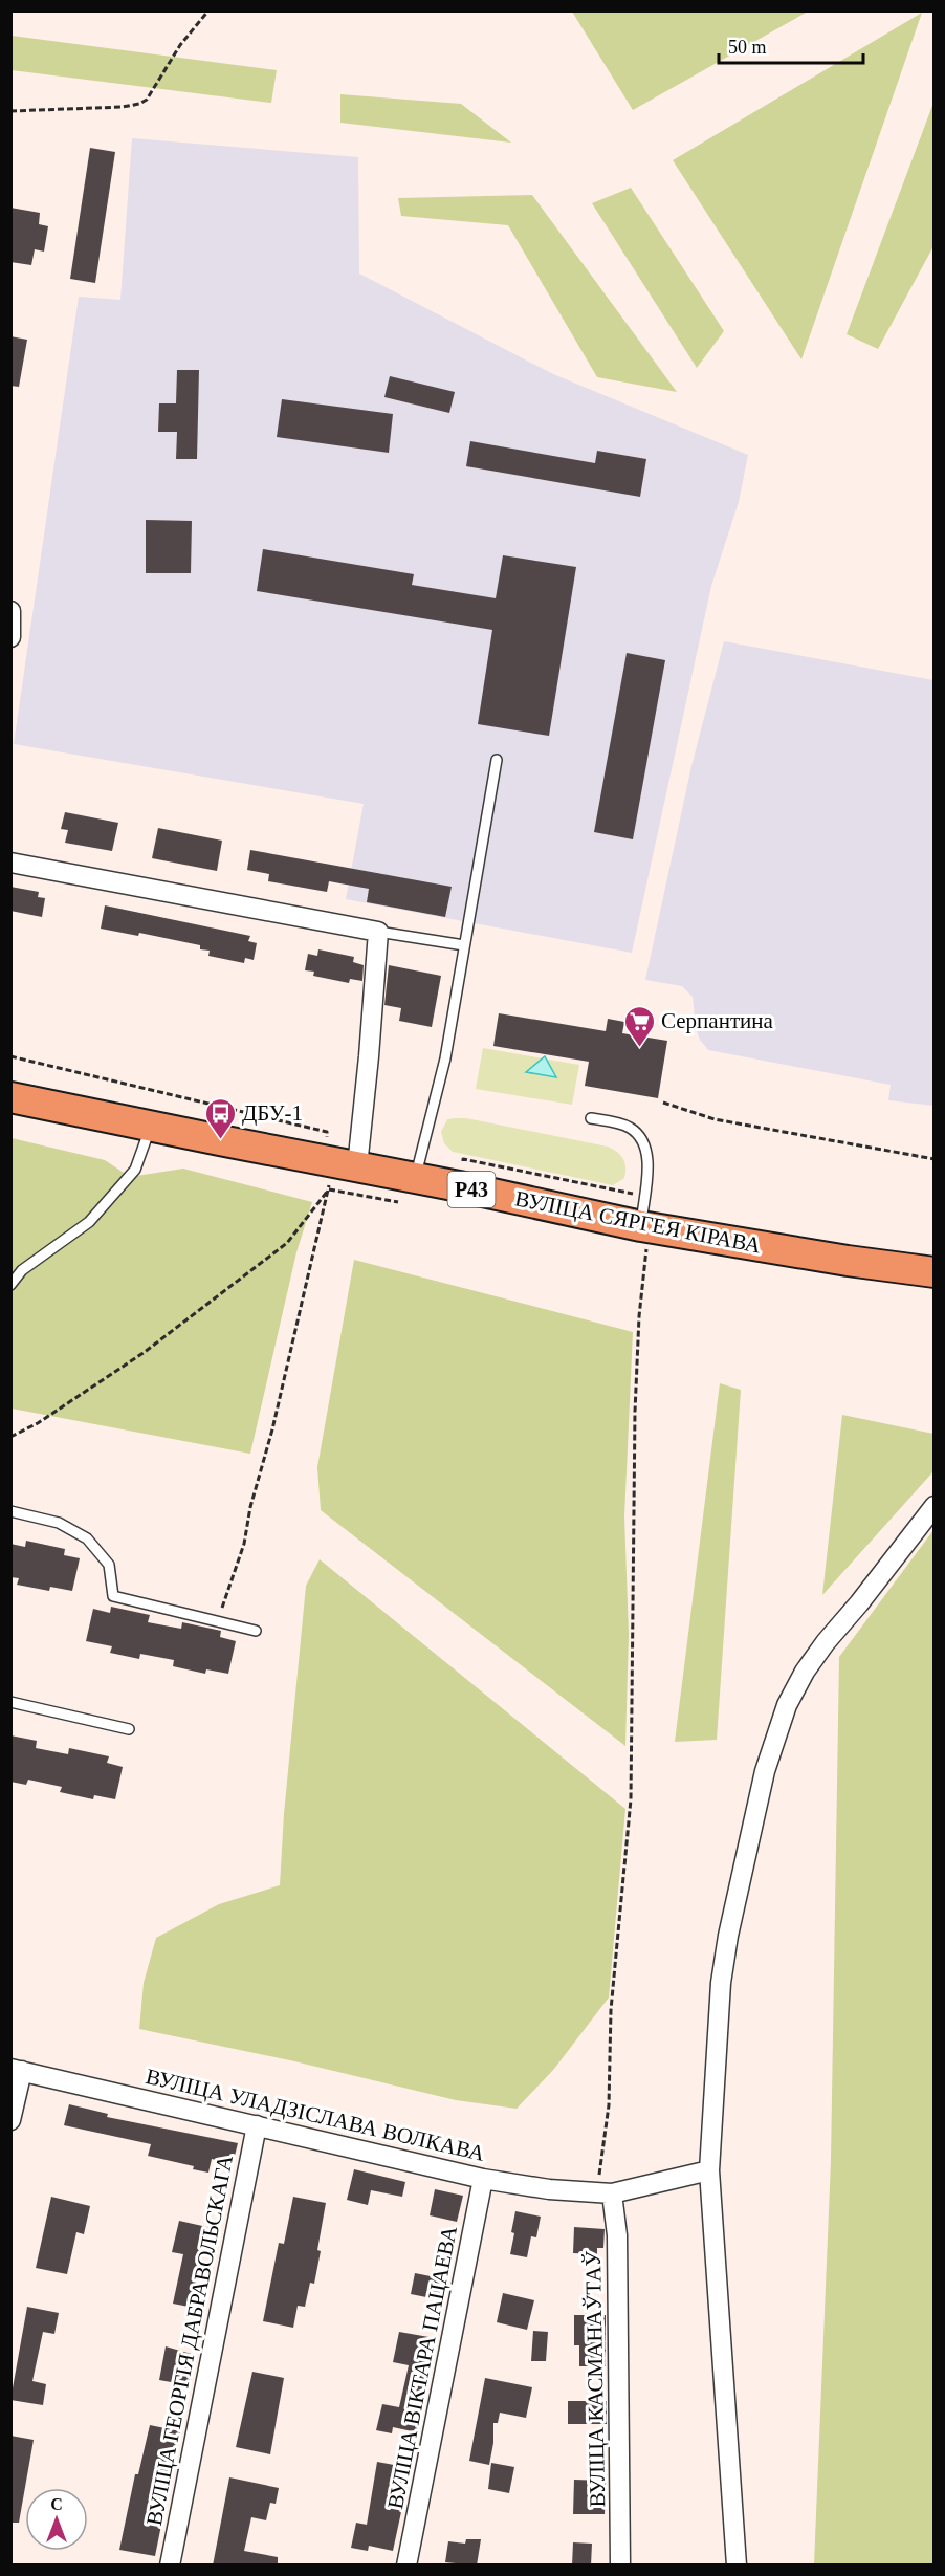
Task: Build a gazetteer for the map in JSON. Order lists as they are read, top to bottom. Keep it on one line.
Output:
{"streets":{"main road":["Р43","ВУЛІЦА СЯРГЕЯ КІРАВА"],"street":["ВУЛІЦА УЛАДЗІСЛАВА ВОЛКАВА","ВУЛІЦА ГЕОРГІЯ ДАБРАВОЛЬСКАГА","ВУЛІЦА ВІКТАРА ПАЦАЕВА","ВУЛІЦА КАСМАНАЎТАЎ"]},"crossings":[["ВУЛІЦА УЛАДЗІСЛАВА ВОЛКАВА","ВУЛІЦА ГЕОРГІЯ ДАБРАВОЛЬСКАГА"],["ВУЛІЦА УЛАДЗІСЛАВА ВОЛКАВА","ВУЛІЦА ВІКТАРА ПАЦАЕВА"],["ВУЛІЦА УЛАДЗІСЛАВА ВОЛКАВА","ВУЛІЦА КАСМАНАЎТАЎ"]],"places":{"supermarket":["Серпантина"],"bus stop":["ДБУ-1"]},"scale_bar":"50 m","north":"top"}
